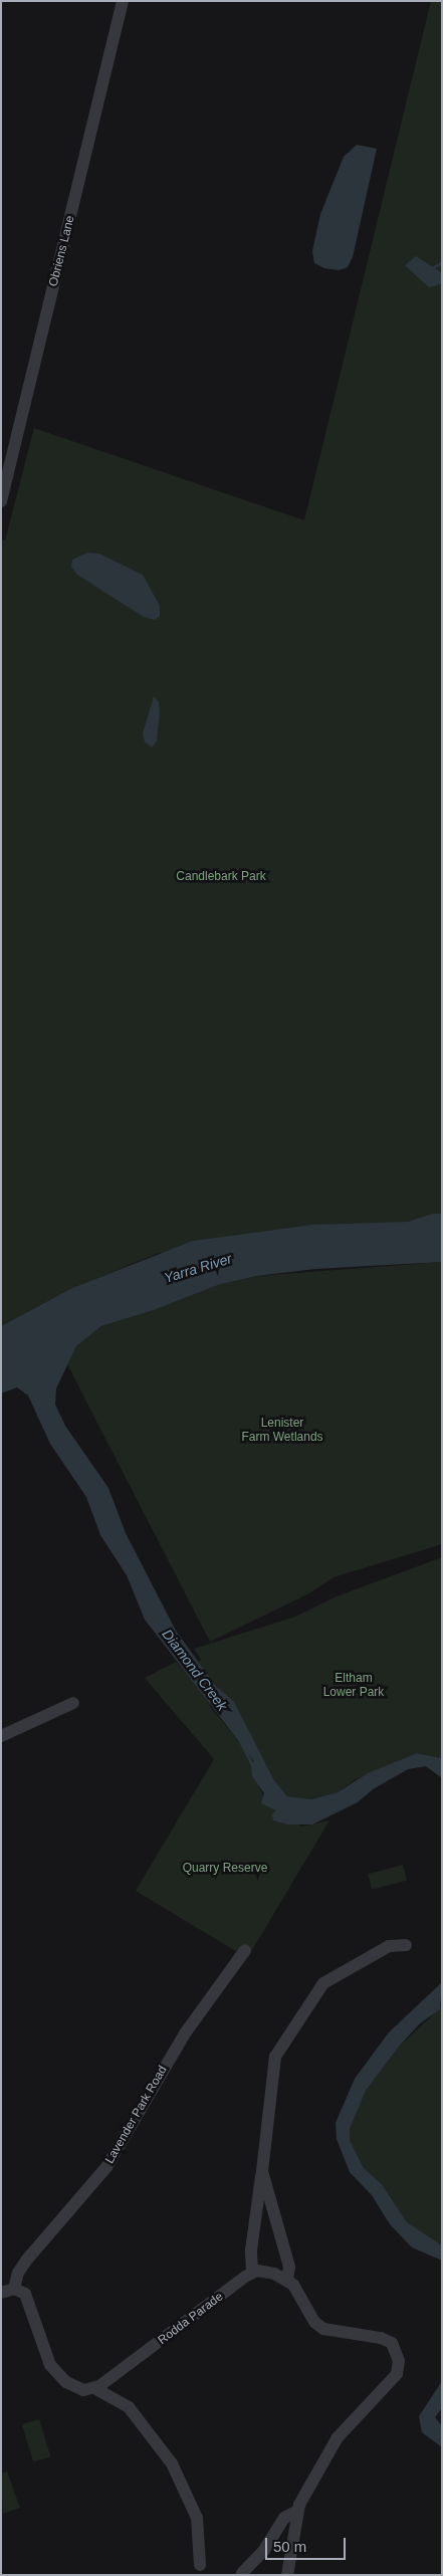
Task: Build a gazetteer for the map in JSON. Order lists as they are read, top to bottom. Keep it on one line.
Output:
{"streets":{"street":["Obriens Lane","Lavender Park Road","Rodda Parade"]},"water":["Yarra River","Diamond Creek"],"parks":["Candlebark Park","Lenister Farm Wetlands","Eltham Lower Park","Quarry Reserve"],"scale_bar":"50 m"}
